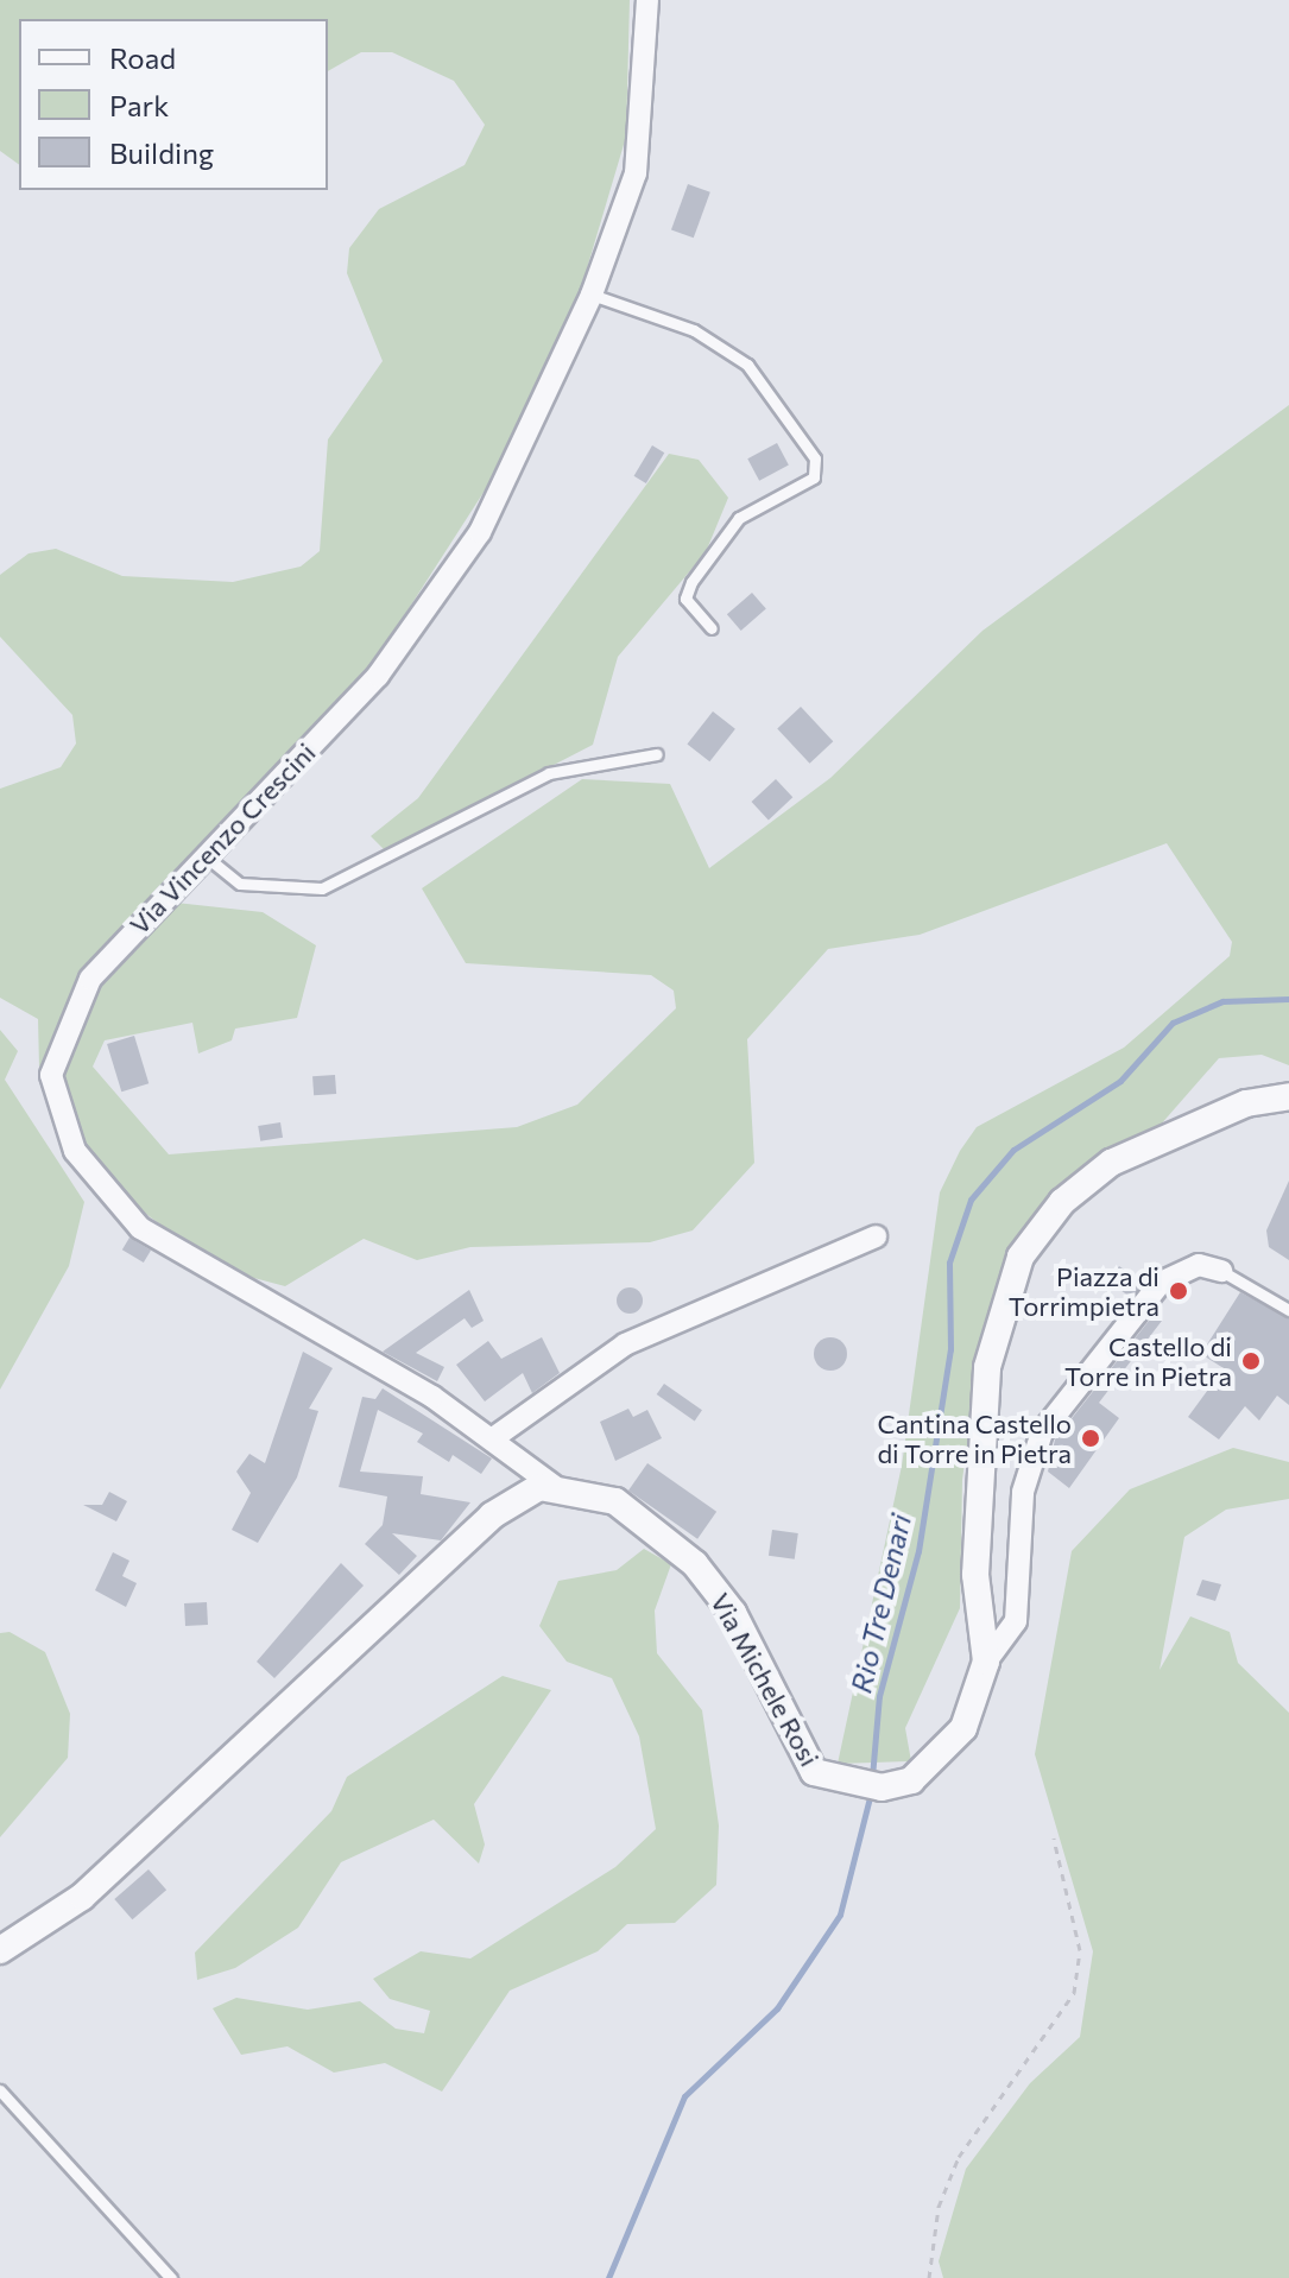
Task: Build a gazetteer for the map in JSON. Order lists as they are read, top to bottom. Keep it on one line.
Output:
{"streets":{"street":["Via Vincenzo Crescini","Via Michele Rosi"]},"crossings":[["Via Vincenzo Crescini","Via Michele Rosi"]],"water":["Rio Tre Denari"],"places":["Piazza di Torrimpietra","Castello di Torre in Pietra","Cantina Castello di Torre in Pietra"],"legend":["Road","Park","Building"]}
